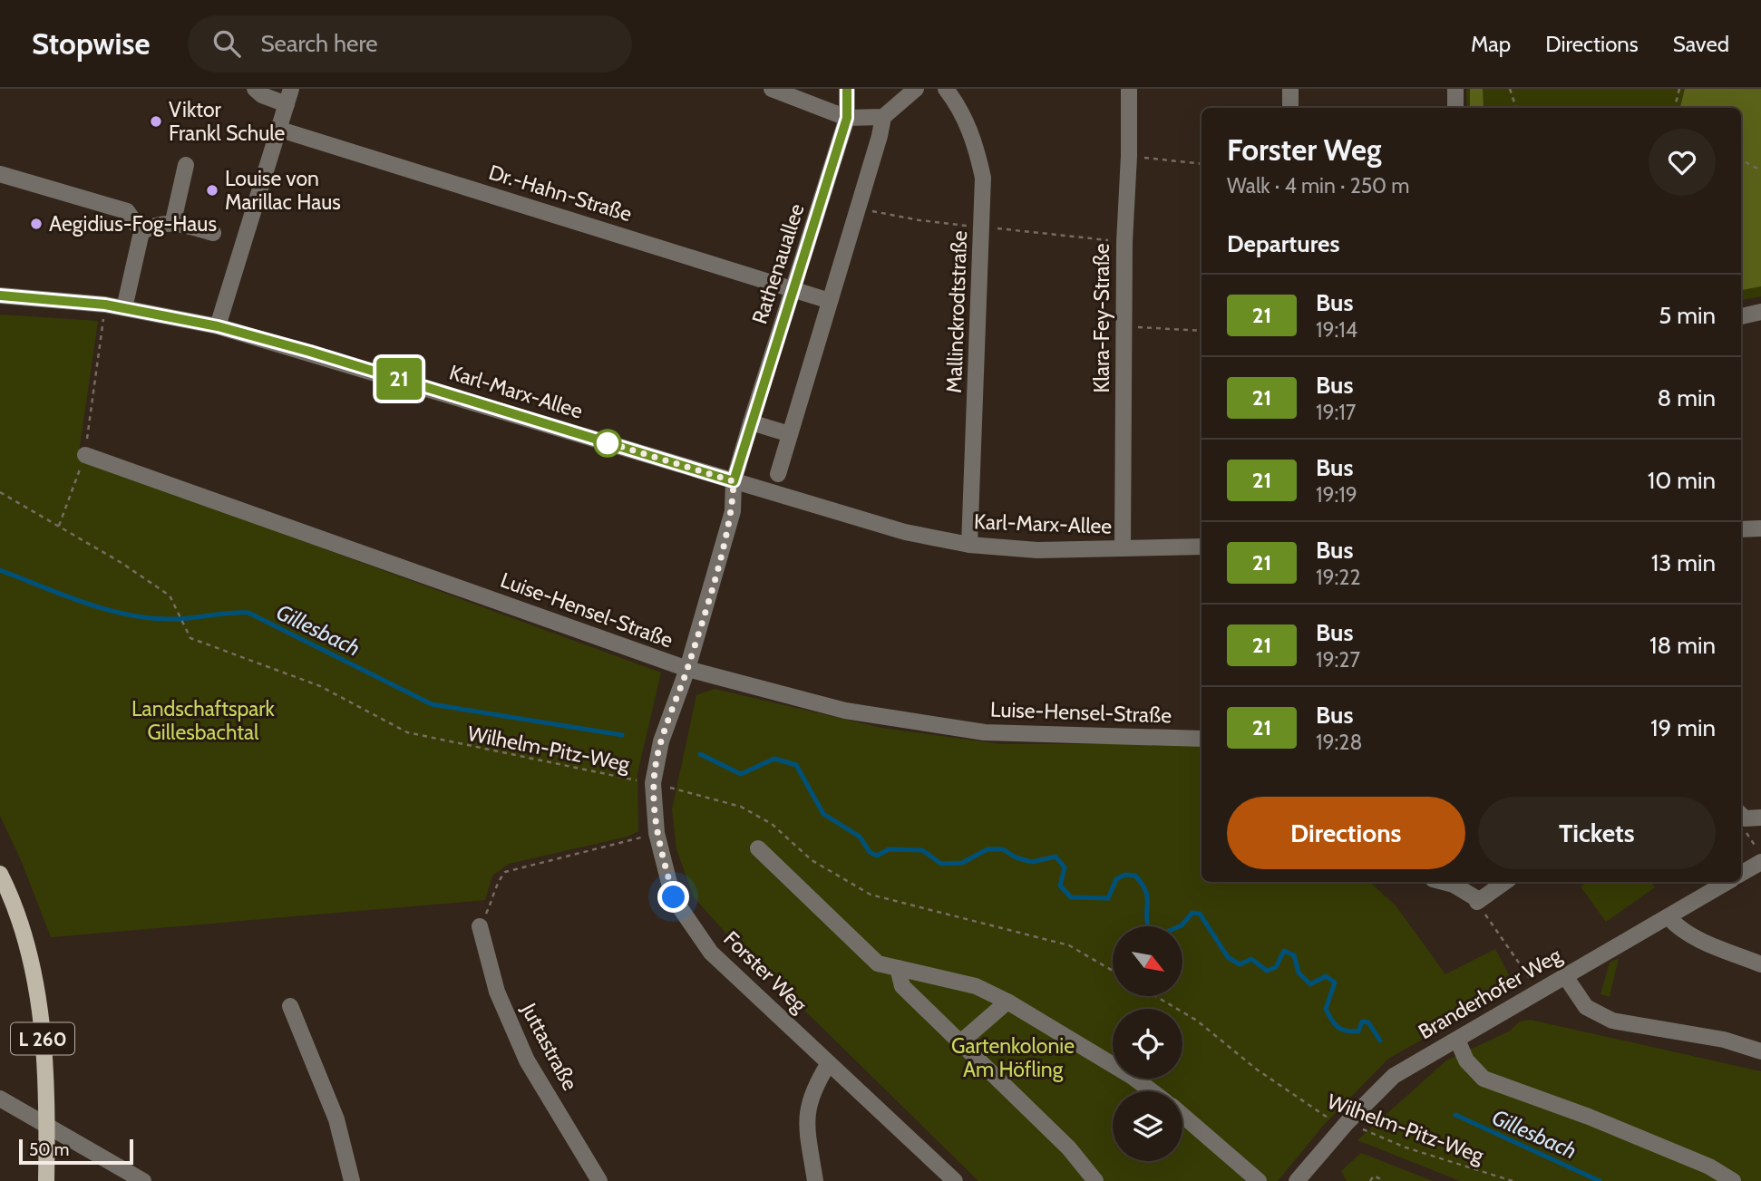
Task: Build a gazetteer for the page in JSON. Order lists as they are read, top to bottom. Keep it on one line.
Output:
{"streets":{"main road":["L 260"],"street":["Dr.-Hahn-Straße","Rathenauallee","Mallinckrodtstraße","Klara-Fey-Straße","Karl-Marx-Allee","Luise-Hensel-Straße","Forster Weg","Branderhofer Weg","Juttastraße"],"path":["Wilhelm-Pitz-Weg"]},"crossings":[["Dr.-Hahn-Straße","Rathenauallee"],["Rathenauallee","Karl-Marx-Allee"],["Rathenauallee","Forster Weg"],["Mallinckrodtstraße","Karl-Marx-Allee"],["Klara-Fey-Straße","Karl-Marx-Allee"],["Karl-Marx-Allee","Forster Weg"],["Luise-Hensel-Straße","Forster Weg"],["Wilhelm-Pitz-Weg","Forster Weg"],["Wilhelm-Pitz-Weg","Branderhofer Weg"]],"water":["Gillesbach"],"parks":["Landschaftspark Gillesbachtal","Gartenkolonie Am Höfling"],"places":["Viktor Frankl Schule","Louise von Marillac Haus","Aegidius-Fog-Haus"],"lines":["bus line 21"],"scale_bar":"50 m","north":"bottom right","page":{"header":"Stopwise","search":"Search here","nav":["Map","Directions","Saved"],"on_map":"21","heading":[["Forster Weg","Walk · 4 min · 250 m"],"Departures"],"list":[{"mark":"21","name":"Bus","note":"19:14","value":"5 min"},{"mark":"21","name":"Bus","note":"19:17","value":"8 min"},{"mark":"21","name":"Bus","note":"19:19","value":"10 min"},{"mark":"21","name":"Bus","note":"19:22","value":"13 min"},{"mark":"21","name":"Bus","note":"19:27","value":"18 min"},{"mark":"21","name":"Bus","note":"19:28","value":"19 min"}],"buttons":["Directions","Tickets"],"scale":"50 m"}}
